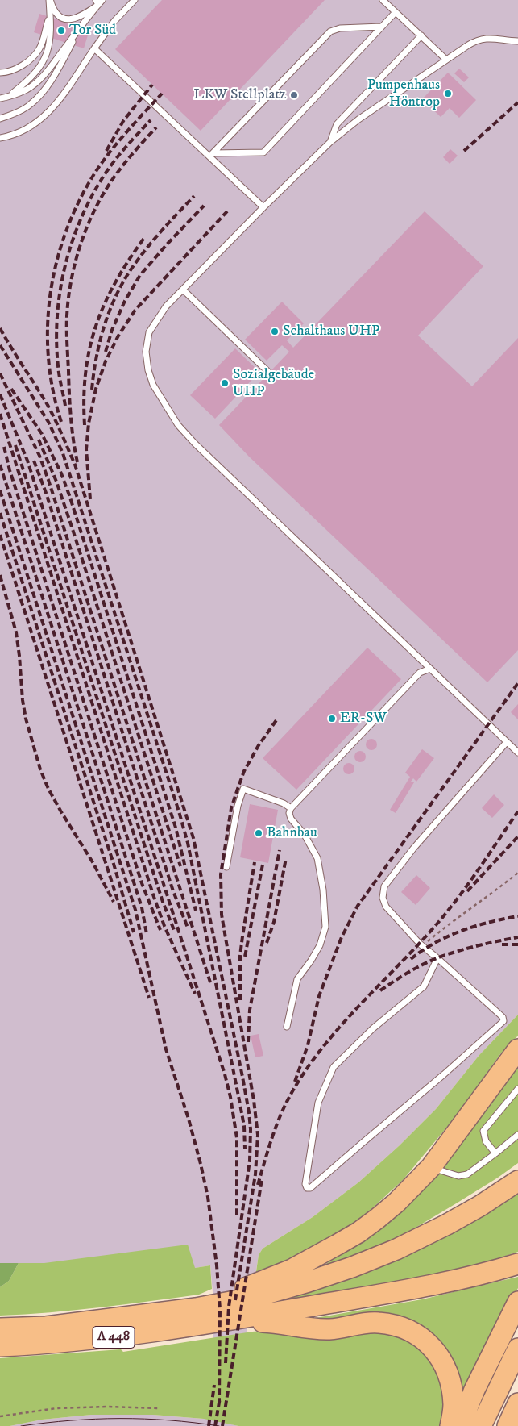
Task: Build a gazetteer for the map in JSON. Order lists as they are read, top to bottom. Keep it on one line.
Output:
{"streets":{"highway":["A 448"]},"places":["Tor Süd","Pumpenhaus Höntrop","LKW Stellplatz","Schalthaus UHP","Sozialgebäude UHP","ER-SW","Bahnbau"]}
